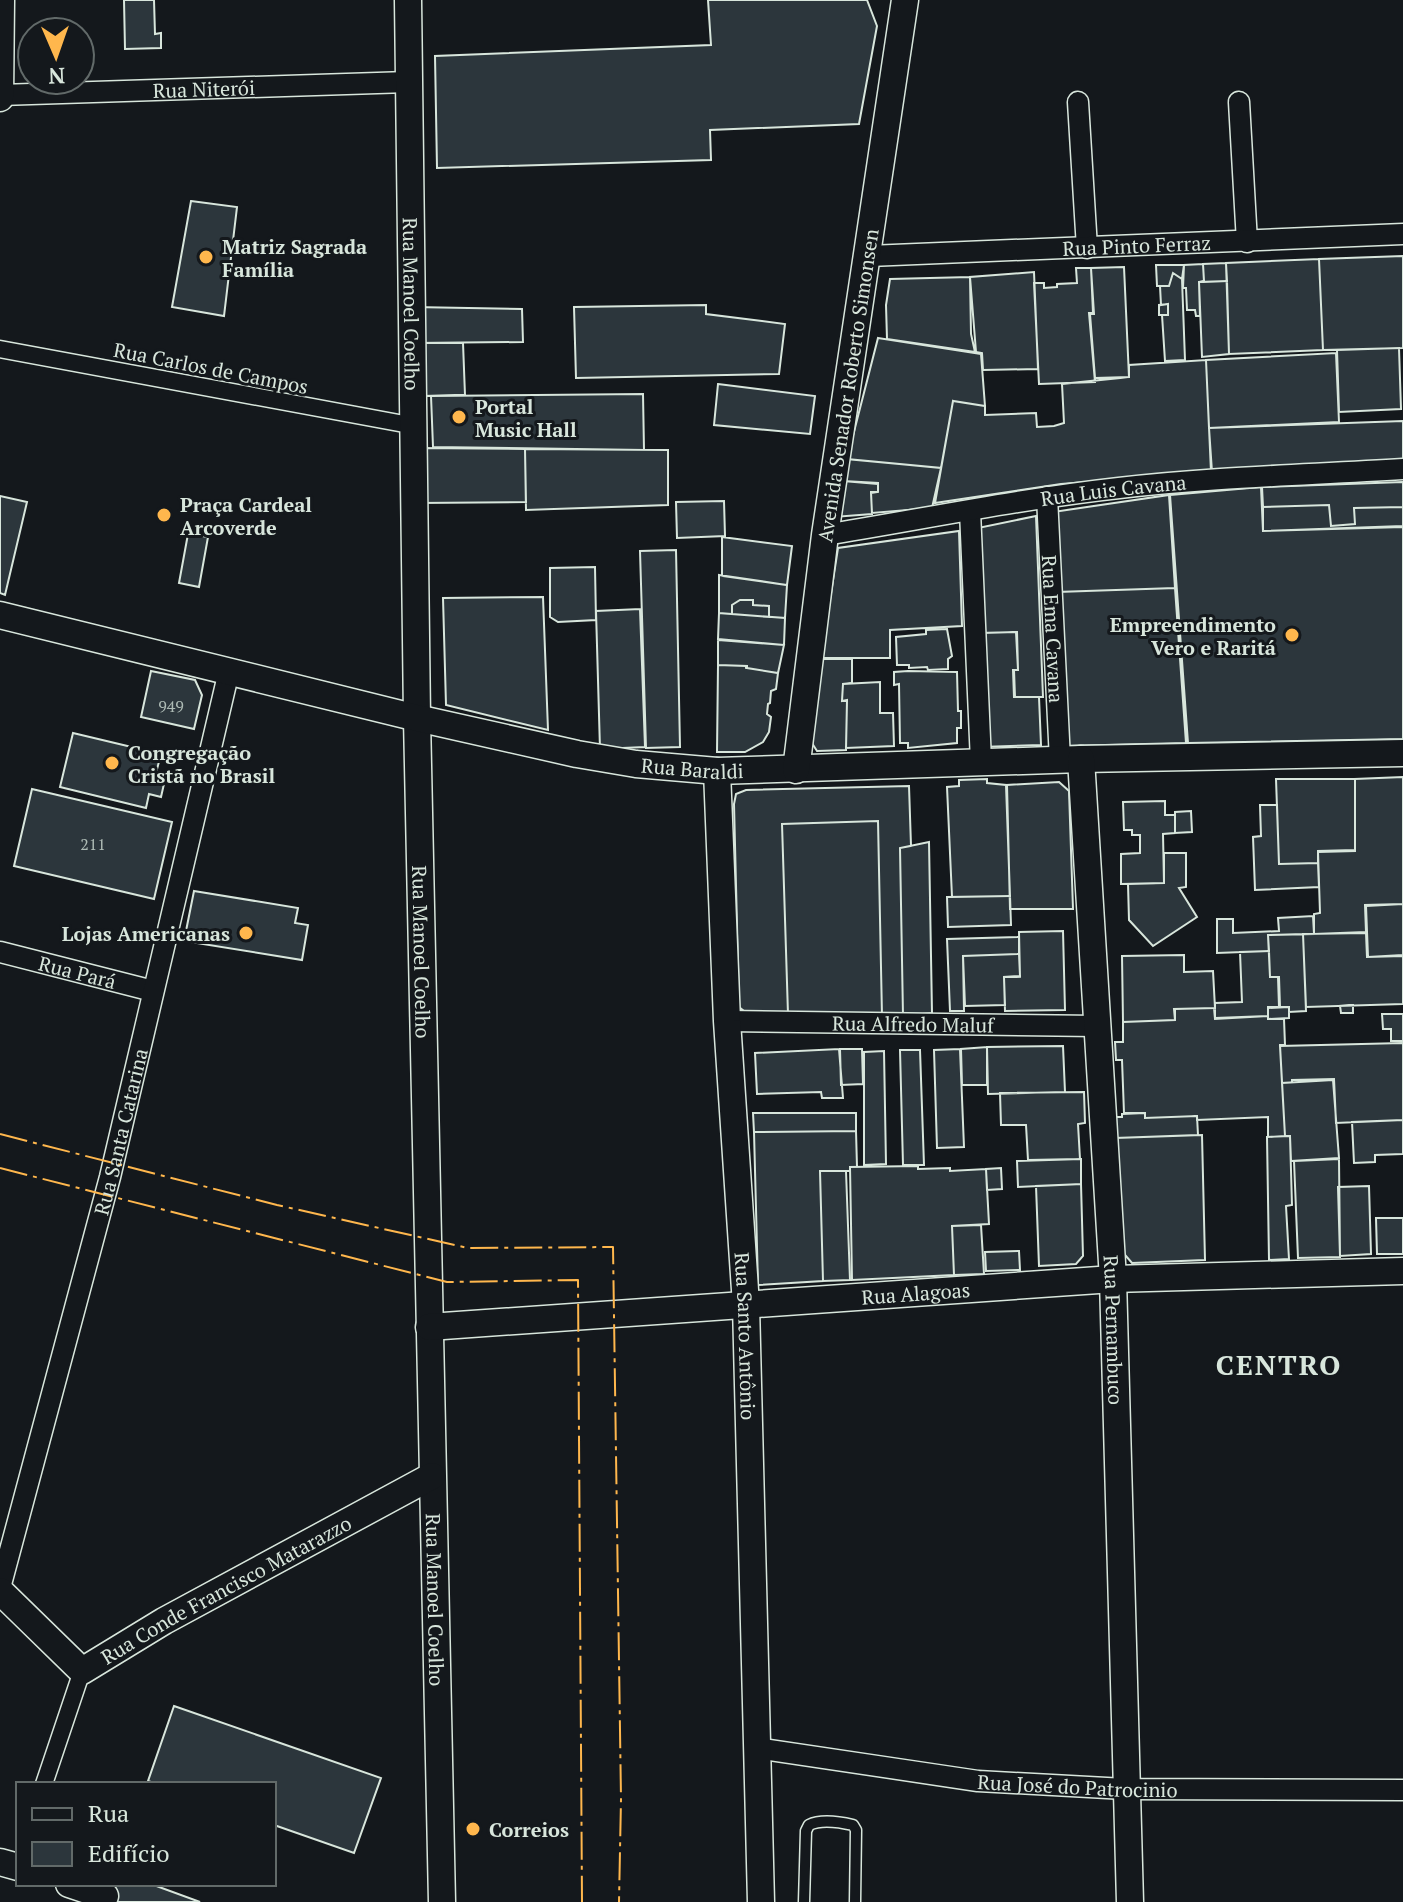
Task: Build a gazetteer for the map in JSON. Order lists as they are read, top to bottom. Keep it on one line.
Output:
{"streets":{"street":["Rua Niterói","Rua Pinto Ferraz","Rua Manoel Coelho","Rua Carlos de Campos","Avenida Senador Roberto Simonsen","Rua Luis Cavana","Rua Ema Cavana","Rua Baraldi","Rua Pará","Rua Alfredo Maluf","Rua Santa Catarina","Rua Alagoas","Rua Pernambuco","Rua Santo Antônio","Rua Conde Francisco Matarazzo","Rua José do Patrocinio"]},"crossings":[["Rua Niterói","Rua Manoel Coelho"],["Rua Pinto Ferraz","Avenida Senador Roberto Simonsen"],["Rua Manoel Coelho","Rua Carlos de Campos"],["Rua Manoel Coelho","Rua Baraldi"],["Rua Manoel Coelho","Rua Alagoas"],["Rua Manoel Coelho","Rua Conde Francisco Matarazzo"],["Avenida Senador Roberto Simonsen","Rua Luis Cavana"],["Avenida Senador Roberto Simonsen","Rua Baraldi"],["Rua Luis Cavana","Rua Ema Cavana"],["Rua Ema Cavana","Rua Baraldi"],["Rua Ema Cavana","Rua Pernambuco"],["Rua Baraldi","Rua Santa Catarina"],["Rua Baraldi","Rua Pernambuco"],["Rua Baraldi","Rua Santo Antônio"],["Rua Pará","Rua Santa Catarina"],["Rua Alfredo Maluf","Rua Pernambuco"],["Rua Alfredo Maluf","Rua Santo Antônio"],["Rua Alagoas","Rua Pernambuco"],["Rua Alagoas","Rua Santo Antônio"],["Rua Pernambuco","Rua José do Patrocinio"],["Rua Santo Antônio","Rua José do Patrocinio"]],"districts":["CENTRO"],"places":["Matriz Sagrada Família","Portal Music Hall","Praça Cardeal Arcoverde","Empreendimento Vero e Raritá","Congregação Cristã no Brasil","Lojas Americanas","Correios"],"house_numbers":["949","211"],"legend":["Rua","Edifício"],"north":"bottom"}
